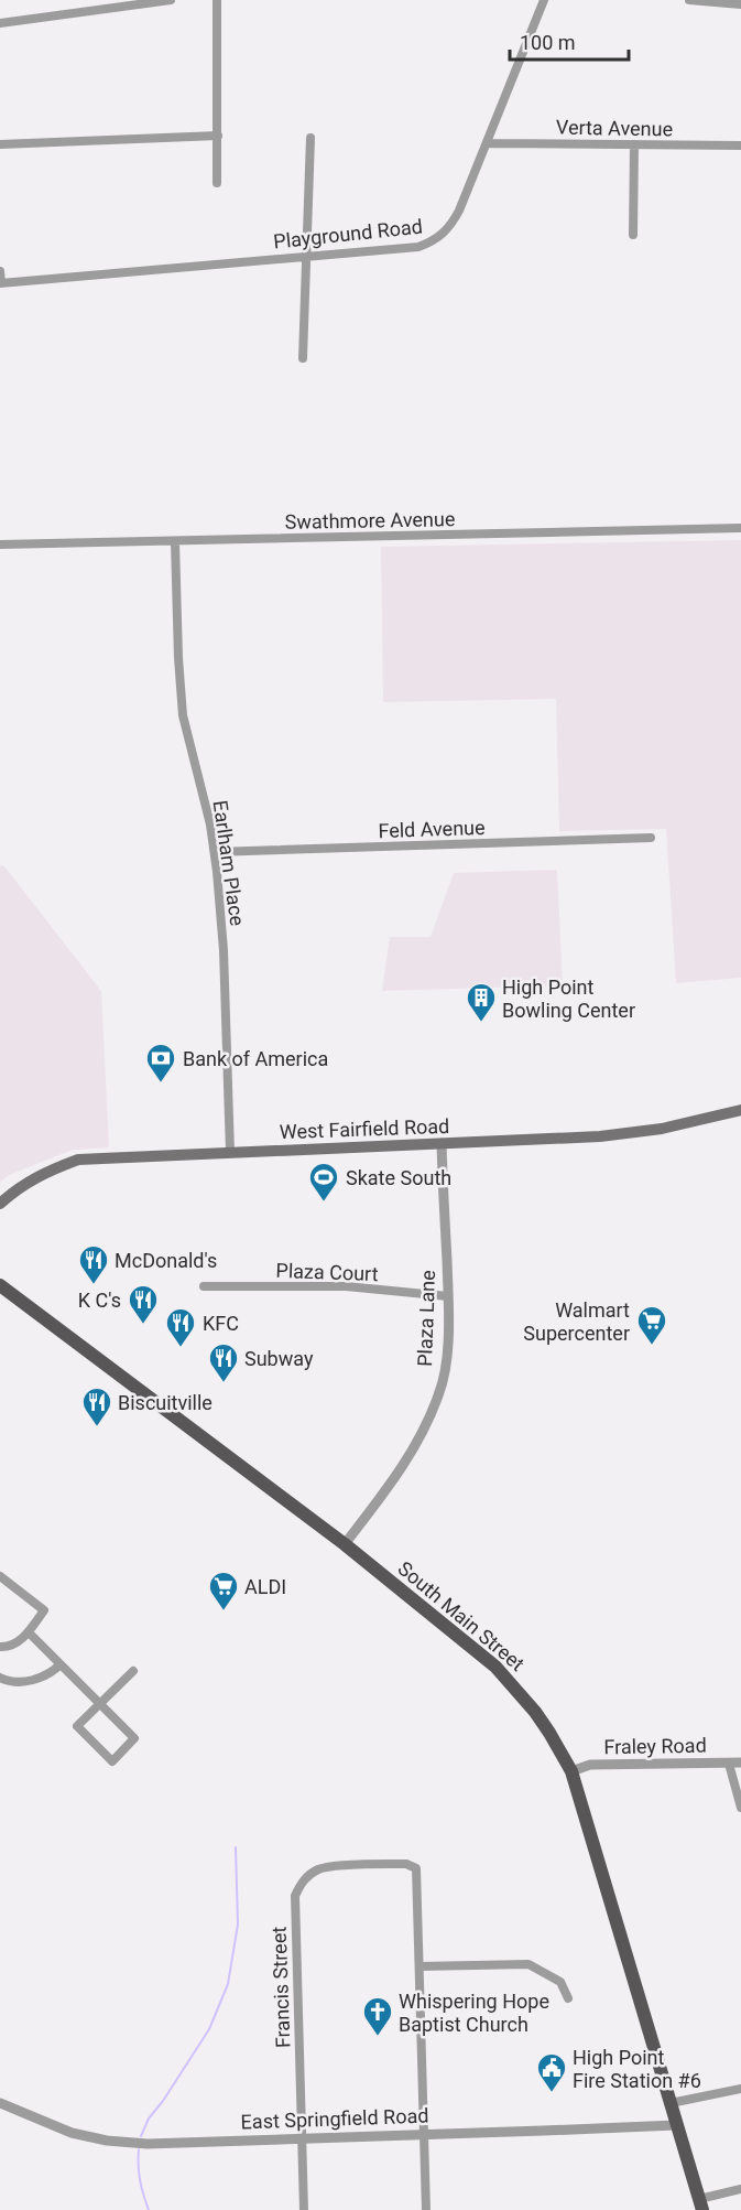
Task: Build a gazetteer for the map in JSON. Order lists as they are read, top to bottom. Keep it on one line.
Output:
{"streets":{"main road":["West Fairfield Road","South Main Street"],"street":["Verta Avenue","Playground Road","Swathmore Avenue","Feld Avenue","Earlham Place","Plaza Court","Plaza Lane","Fraley Road","Francis Street","East Springfield Road"]},"crossings":[["Verta Avenue","Playground Road"],["Swathmore Avenue","Earlham Place"],["Feld Avenue","Earlham Place"],["Earlham Place","West Fairfield Road"],["West Fairfield Road","Plaza Lane"],["Plaza Court","Plaza Lane"],["Plaza Lane","South Main Street"],["South Main Street","Fraley Road"],["South Main Street","East Springfield Road"],["Francis Street","East Springfield Road"]],"places":{"building":["High Point Bowling Center"],"bank":["Bank of America"],"sports":["Skate South"],"restaurant":["McDonald's","K C's","KFC","Subway","Biscuitville"],"supermarket":["Walmart Supercenter","ALDI"],"church":["Whispering Hope Baptist Church"],"public building":["High Point Fire Station #6"]},"scale_bar":"100 m"}
